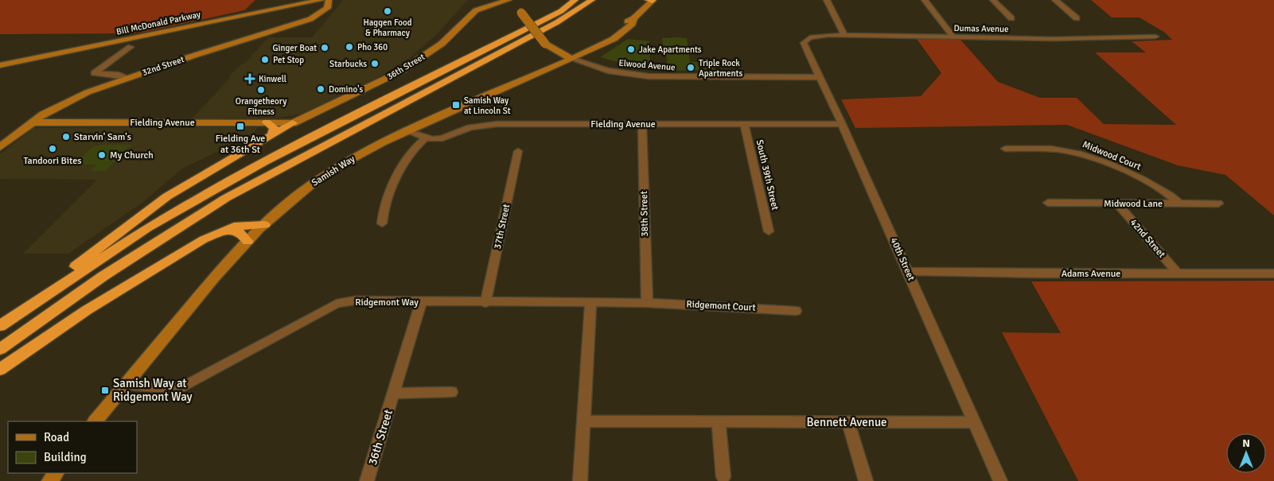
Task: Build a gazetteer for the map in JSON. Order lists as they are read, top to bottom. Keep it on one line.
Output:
{"streets":{"main road":["Bill McDonald Parkway","32nd Street","36th Street","Fielding Avenue","Samish Way"],"street":["Dumas Avenue","Elwood Avenue","Midwood Court","South 39th Street","Midwood Lane","38th Street","37th Street","42nd Street","40th Street","Adams Avenue","Ridgemont Way","Ridgemont Court","Bennett Avenue"]},"crossings":[["Dumas Avenue","40th Street"],["Elwood Avenue","Samish Way"],["Elwood Avenue","40th Street"],["32nd Street","Fielding Avenue"],["36th Street","Fielding Avenue"],["36th Street","Ridgemont Way"],["Fielding Avenue","Samish Way"],["Fielding Avenue","South 39th Street"],["Fielding Avenue","38th Street"],["Fielding Avenue","40th Street"],["Midwood Court","Midwood Lane"],["Samish Way","Ridgemont Way"],["Midwood Lane","42nd Street"],["38th Street","Ridgemont Way"],["38th Street","Ridgemont Court"],["37th Street","Ridgemont Way"],["42nd Street","Adams Avenue"],["40th Street","Adams Avenue"],["40th Street","Bennett Avenue"],["Ridgemont Way","Ridgemont Court"]],"places":{"other":["Haggen Food & Pharmacy","Pho 360","Ginger Boat","Jake Apartments","Pet Stop","Starbucks","Triple Rock Apartments","Domino's","Orangetheory Fitness","Starvin' Sam's","Tandoori Bites","My Church"],"health":["Kinwell"],"transit":["Samish Way at Lincoln St","Fielding Ave at 36th St","Samish Way at Ridgemont Way"]},"legend":["Road","Building"],"north":"top"}
